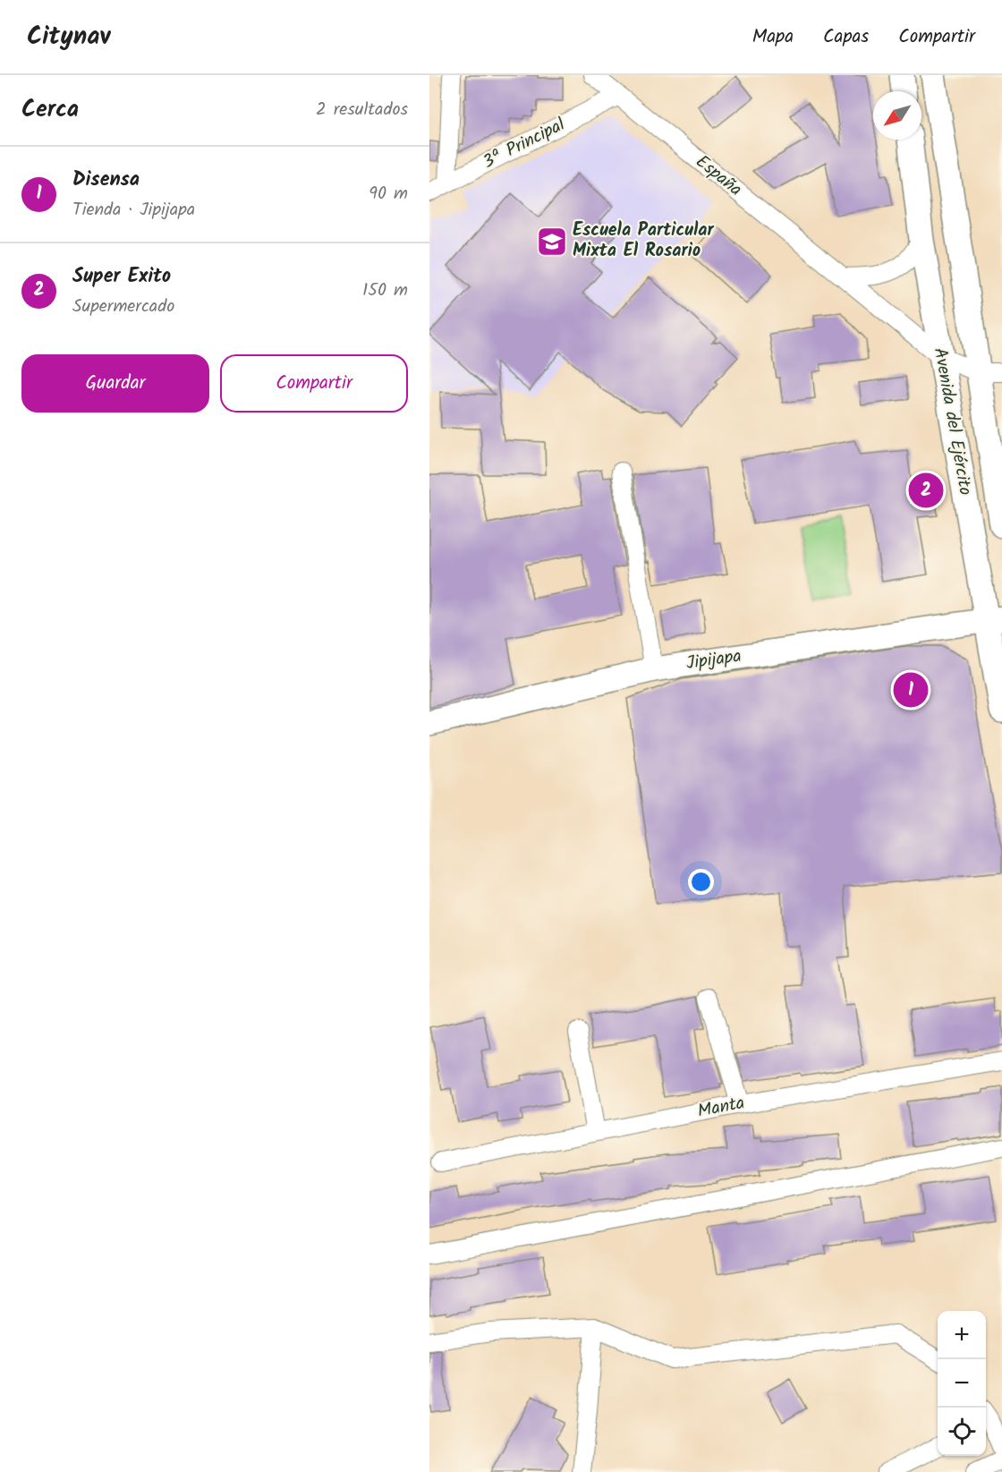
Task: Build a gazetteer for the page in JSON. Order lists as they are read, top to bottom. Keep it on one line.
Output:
{"streets":{"main road":["Avenida del Ejército","Jipijapa"],"street":["3ª Principal","España","Manta"]},"crossings":[["3ª Principal","España"],["España","Avenida del Ejército"],["Avenida del Ejército","Jipijapa"]],"places":{"school or university":["Escuela Particular Mixta El Rosario"]},"north":"bottom left","page":{"header":"Citynav","nav":["Mapa","Capas","Compartir"],"heading":["Cerca","2 resultados"],"list":[{"mark":"1","name":"Disensa","note":"Tienda · Jipijapa","value":"90 m"},{"mark":"2","name":"Super Exito","note":"Supermercado","value":"150 m"}],"buttons":["Guardar","Compartir"],"pins":["2","1"],"map_buttons":["+","−"]}}
